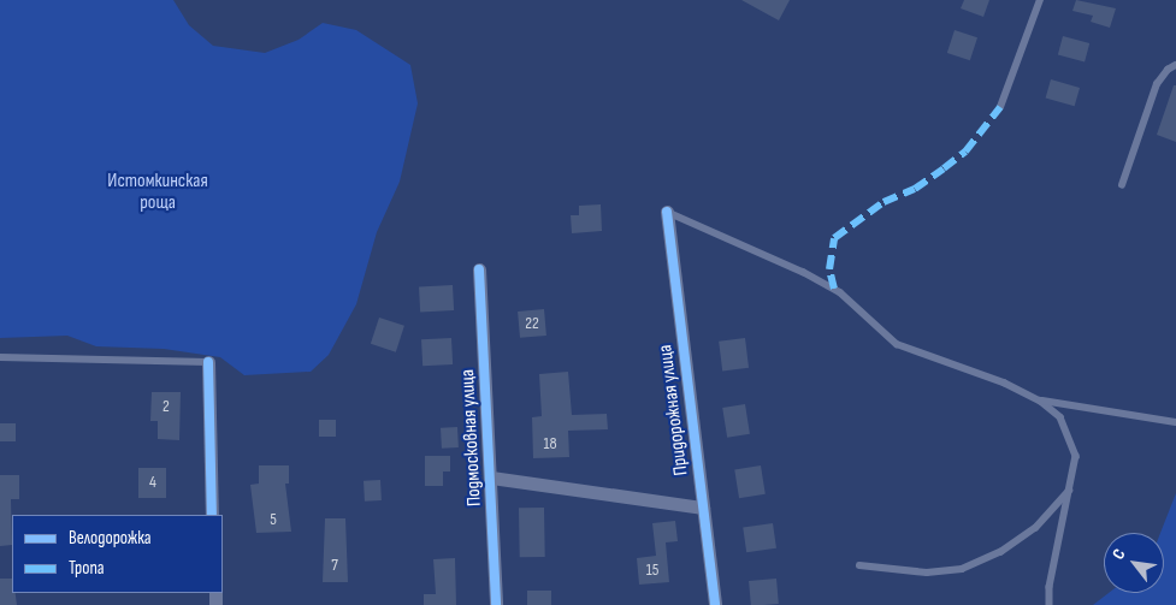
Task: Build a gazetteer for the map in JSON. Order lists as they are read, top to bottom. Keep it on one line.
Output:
{"streets":{"street":["Придорожная улица","Подмосковная улица"]},"parks":["Истомкинская роща"],"house_numbers":["22","2","18","4","5","7","15"],"legend":["Велодорожка","Тропа"],"north":"top left"}
